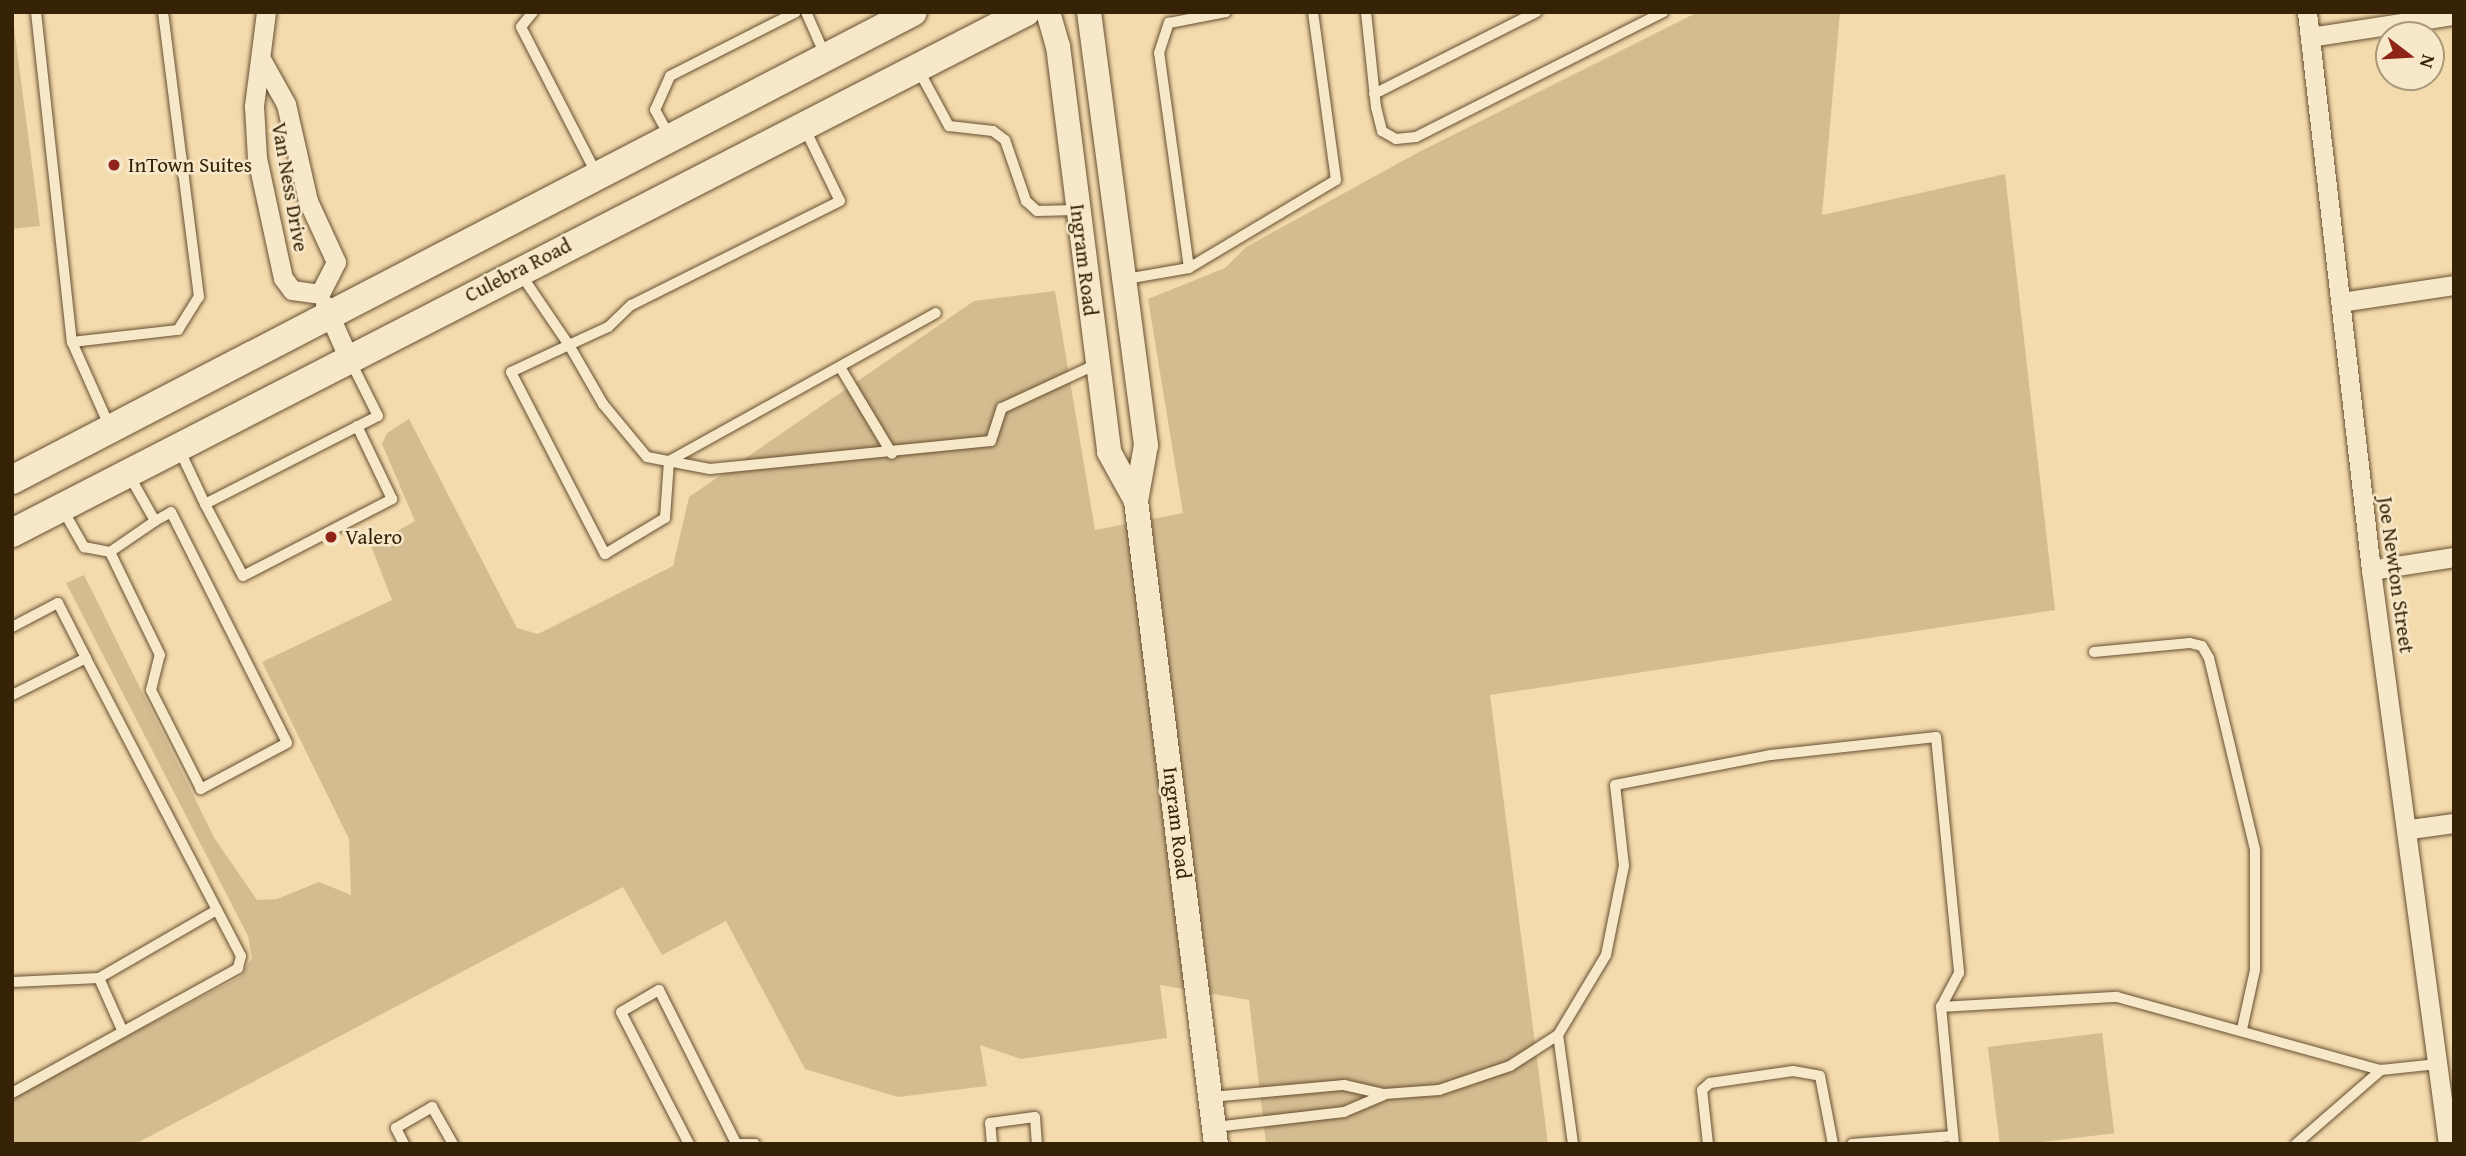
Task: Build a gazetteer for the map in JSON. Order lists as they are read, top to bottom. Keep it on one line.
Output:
{"streets":{"main road":["Culebra Road"],"street":["Van Ness Drive","Ingram Road","Joe Newton Street"]},"places":["InTown Suites","Valero"],"north":"right"}
